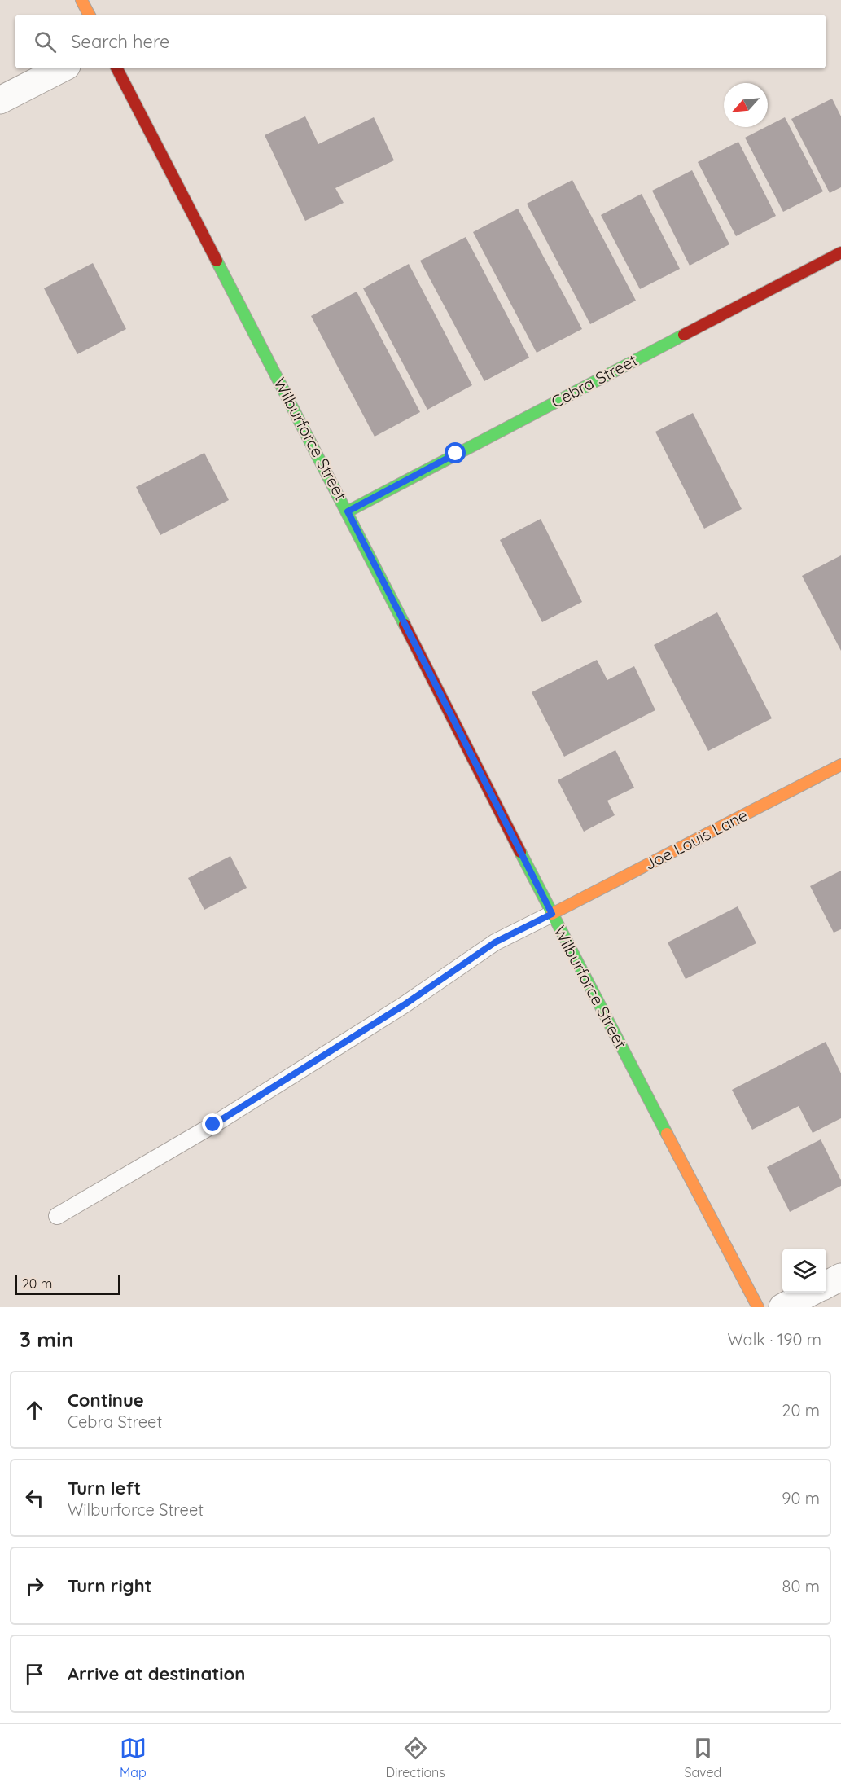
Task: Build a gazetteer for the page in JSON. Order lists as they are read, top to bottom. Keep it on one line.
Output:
{"streets":{"street":["Cebra Street","Wilburforce Street","Joe Louis Lane"]},"crossings":[["Cebra Street","Wilburforce Street"],["Wilburforce Street","Joe Louis Lane"]],"scale_bar":"20 m","north":"bottom left","page":{"search":"Search here","scale":"20 m","heading":["3 min","Walk · 190 m"],"list":[["Continue","Cebra Street","20 m"],["Turn left","Wilburforce Street","90 m"],["Turn right","80 m"],"Arrive at destination"],"nav":["Map","Directions","Saved"]}}
